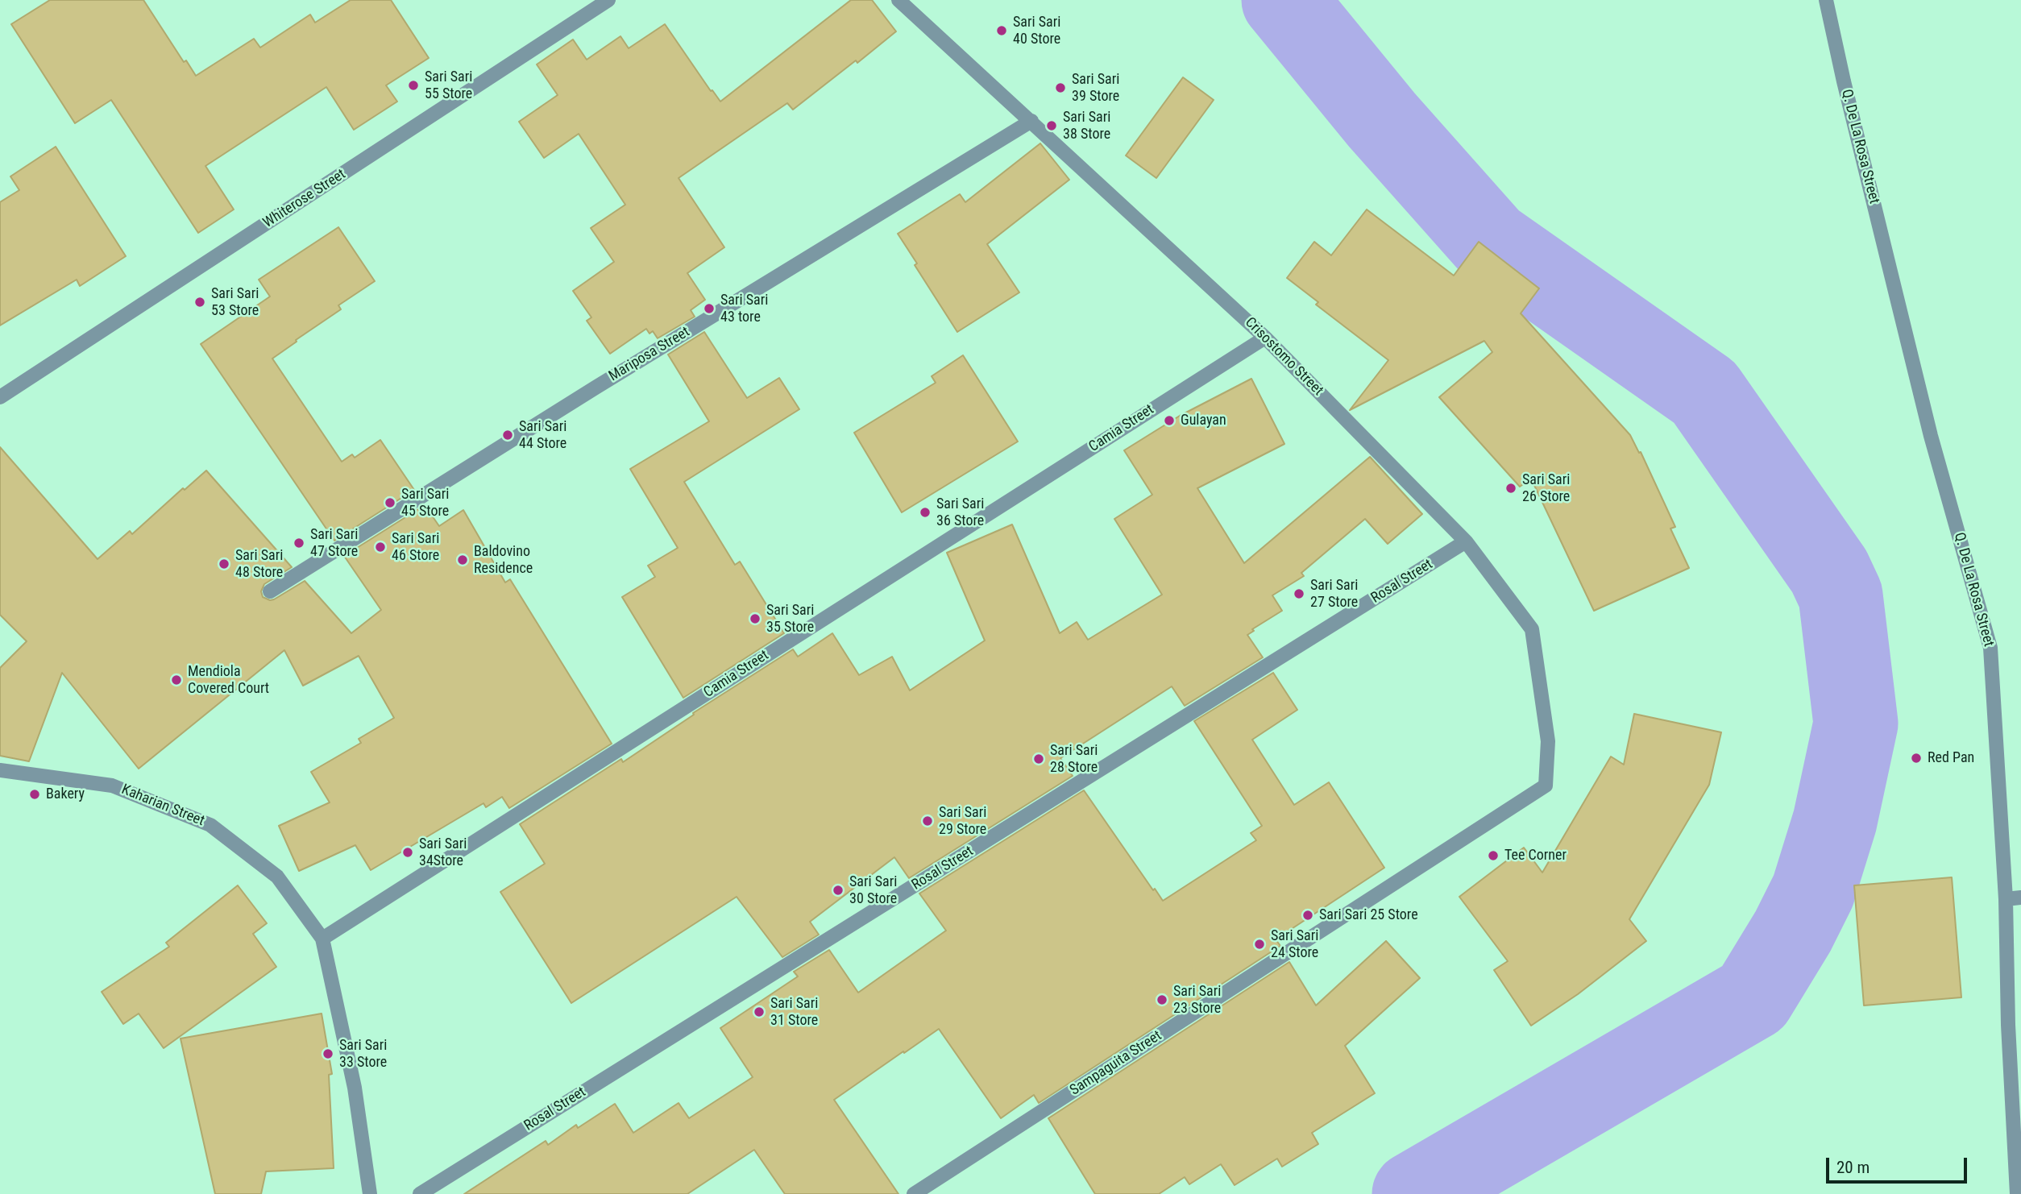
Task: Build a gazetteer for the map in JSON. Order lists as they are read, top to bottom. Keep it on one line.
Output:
{"streets":{"street":["Q. De La Rosa Street","Whiterose Street","Mariposa Street","Crisostomo Street","Camia Street","Rosal Street","Kaharian Street","Sampaguita Street"]},"crossings":[["Mariposa Street","Crisostomo Street"],["Crisostomo Street","Camia Street"],["Crisostomo Street","Rosal Street"],["Crisostomo Street","Sampaguita Street"],["Camia Street","Kaharian Street"]],"places":["Sari Sari 40 Store","Sari Sari 55 Store","Sari Sari 39 Store","Sari Sari 38 Store","Sari Sari 53 Store","Sari Sari 43 tore","Gulayan","Sari Sari 44 Store","Sari Sari 26 Store","Sari Sari 45 Store","Sari Sari 36 Store","Sari Sari 47 Store","Sari Sari 46 Store","Baldovino Residence","Sari Sari 48 Store","Sari Sari 27 Store","Sari Sari 35 Store","Mendiola Covered Court","Red Pan","Sari Sari 28 Store","Bakery","Sari Sari 29 Store","Sari Sari 34Store","Tee Corner","Sari Sari 30 Store","Sari Sari 25 Store","Sari Sari 24 Store","Sari Sari 23 Store","Sari Sari 31 Store","Sari Sari 33 Store"],"scale_bar":"20 m"}
